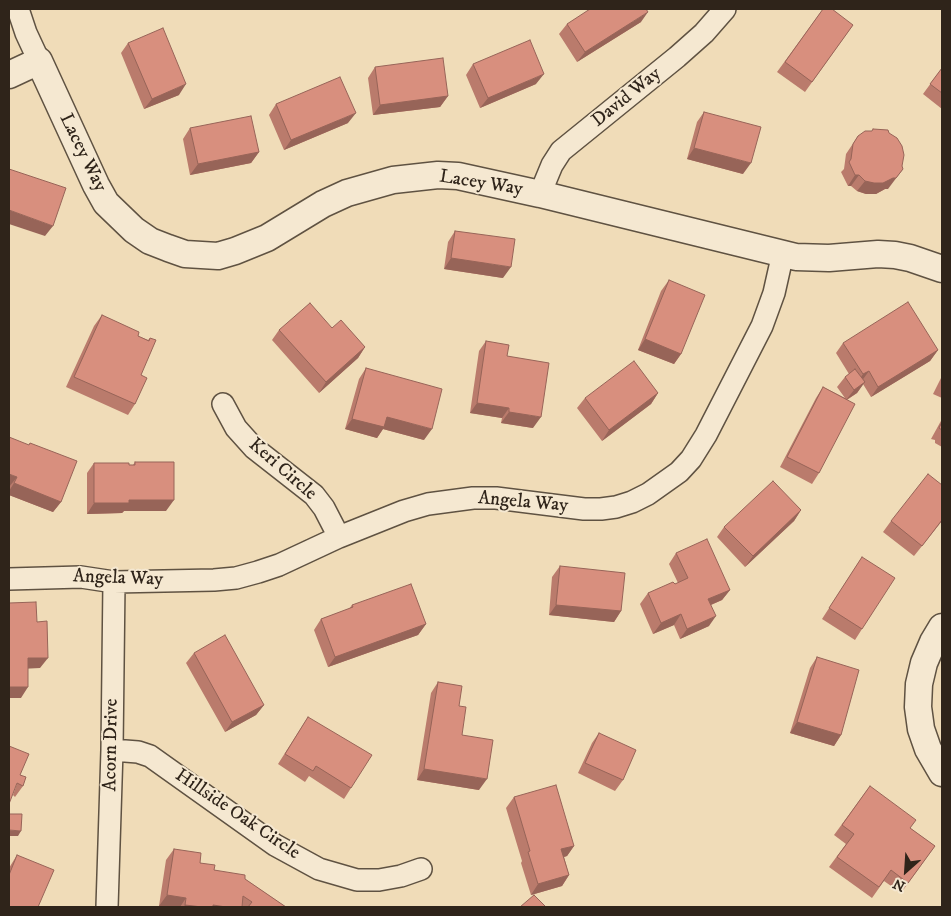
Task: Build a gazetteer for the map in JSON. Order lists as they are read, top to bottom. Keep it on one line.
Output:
{"streets":{"street":["David Way","Lacey Way","Keri Circle","Angela Way","Acorn Drive","Hillside Oak Circle"]},"crossings":[["David Way","Lacey Way"],["Lacey Way","Angela Way"],["Keri Circle","Angela Way"],["Angela Way","Acorn Drive"],["Acorn Drive","Hillside Oak Circle"]],"north":"bottom left"}
